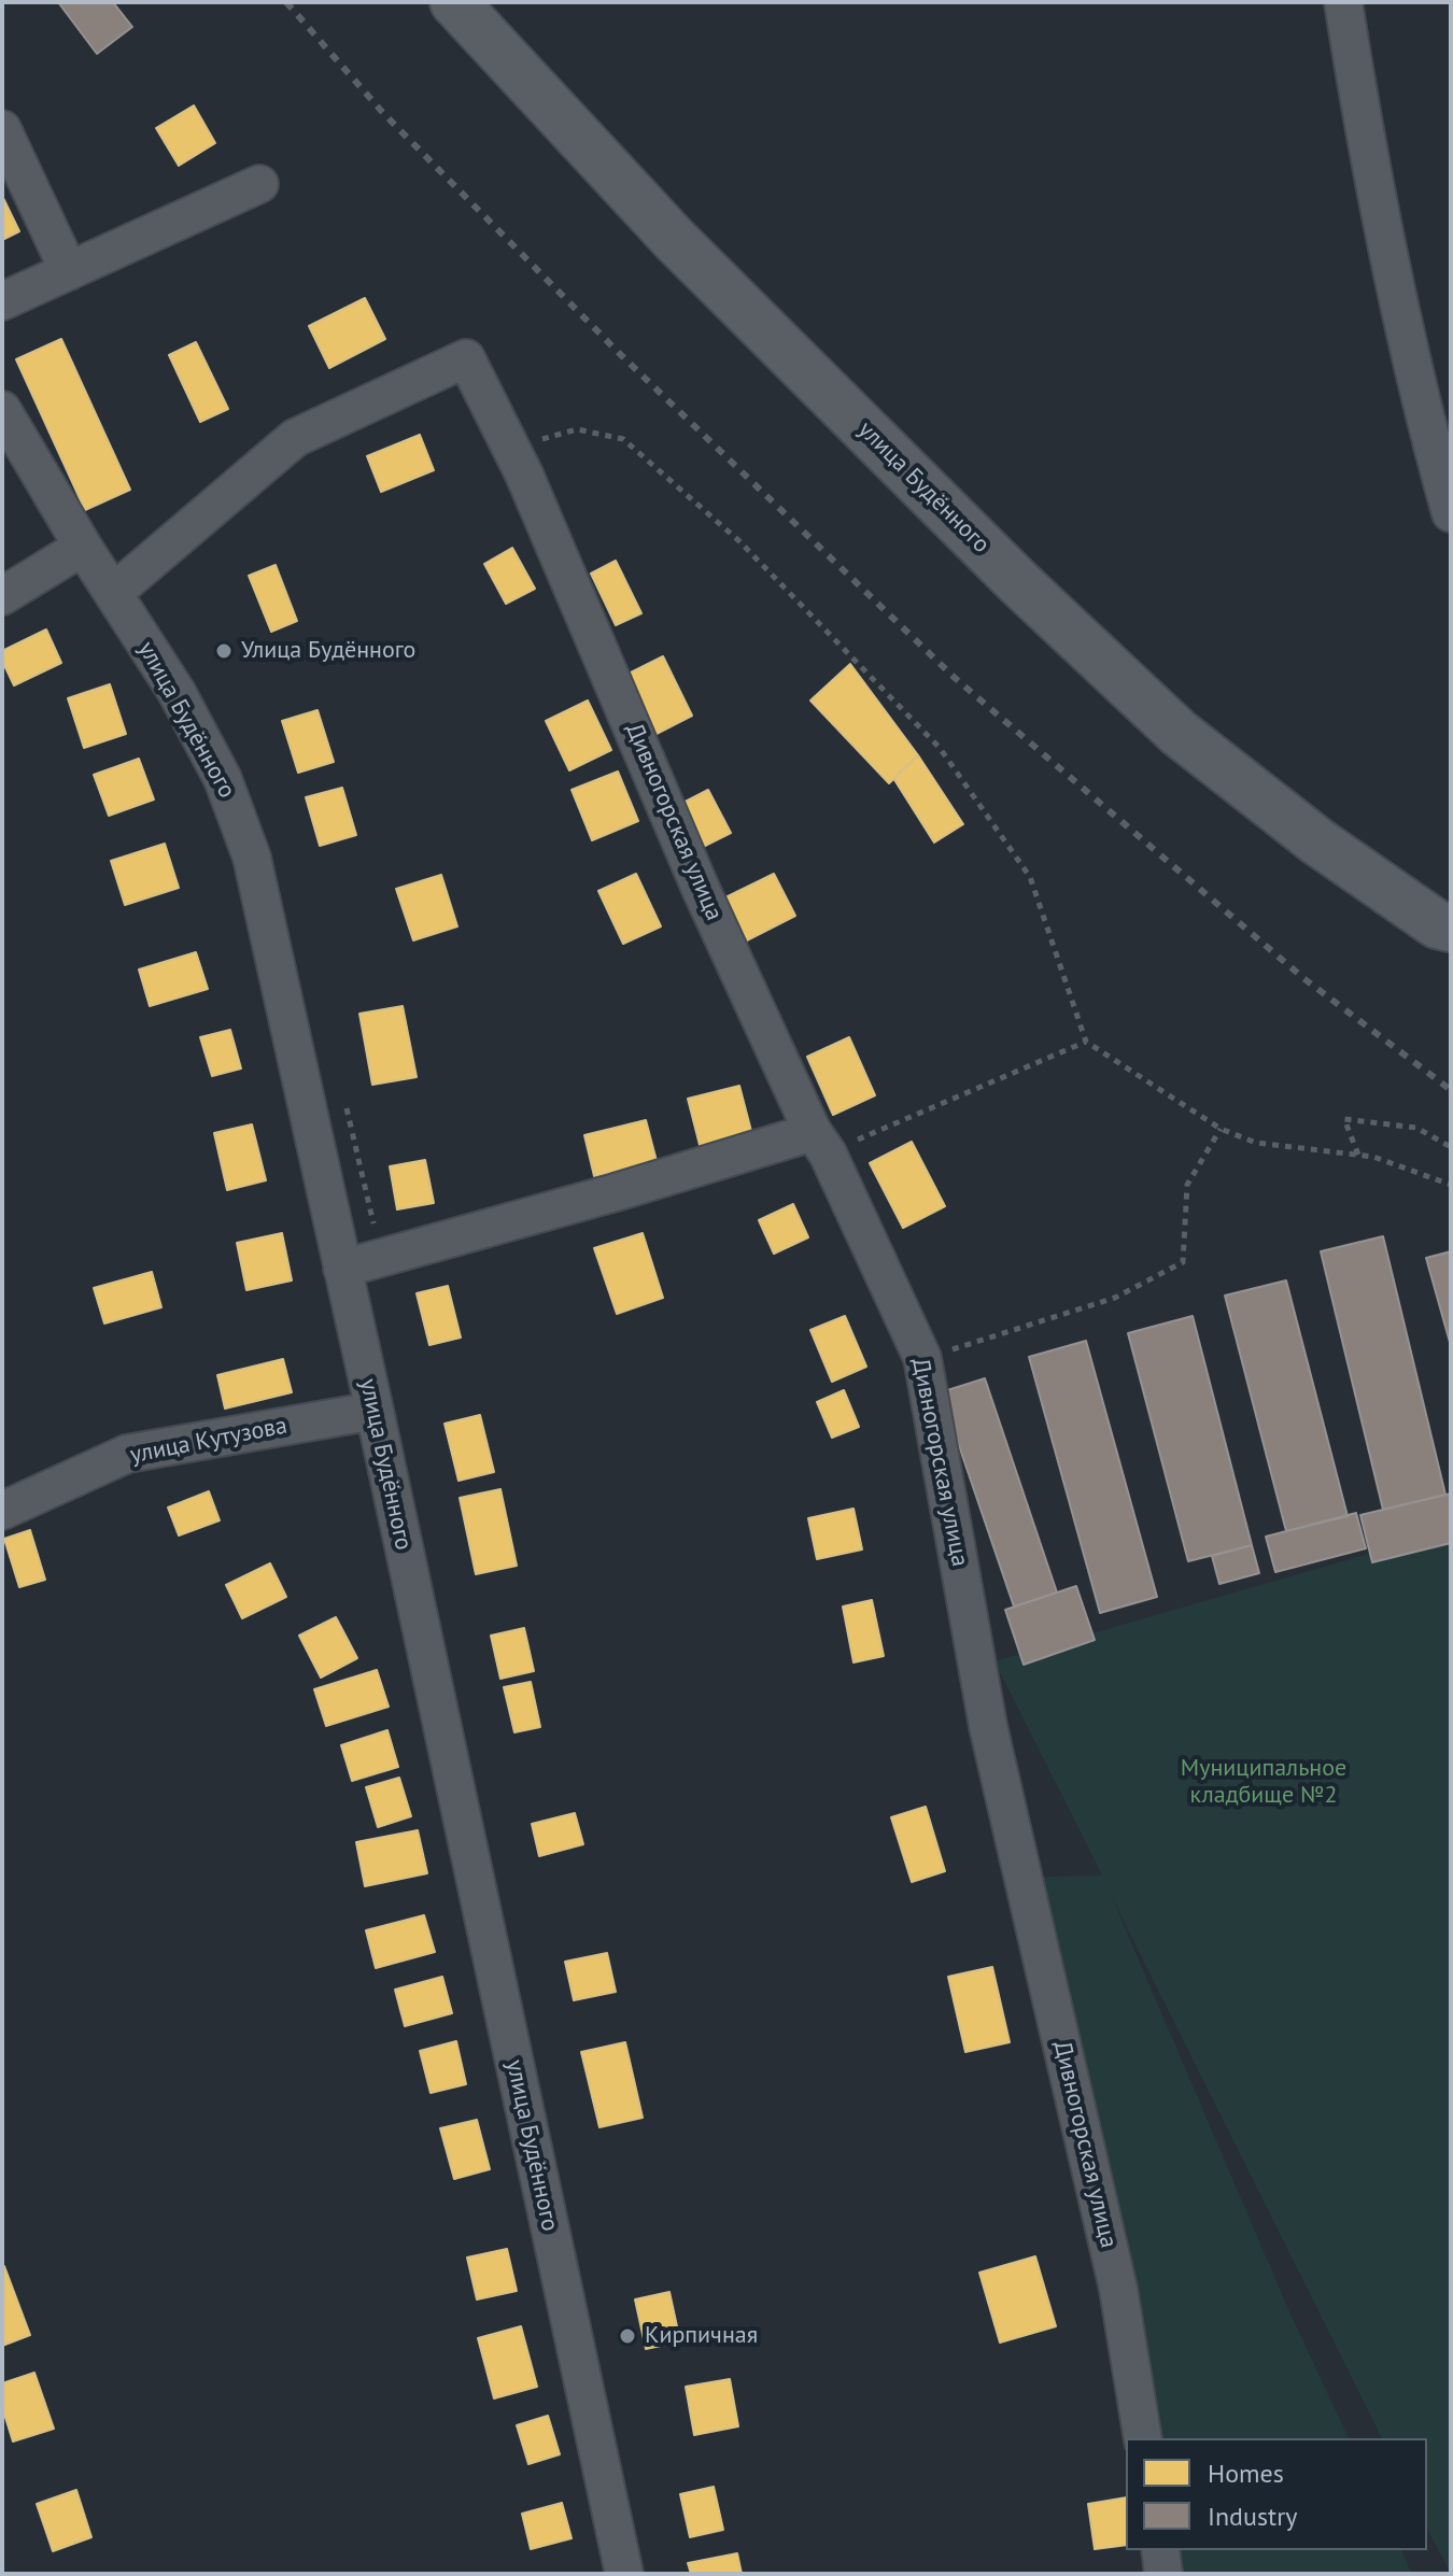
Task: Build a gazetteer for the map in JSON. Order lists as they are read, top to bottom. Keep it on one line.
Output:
{"streets":{"main road":["улица Будённого"],"street":["Дивногорская улица","улица Кутузова"]},"crossings":[["улица Будённого","Дивногорская улица"],["улица Будённого","улица Кутузова"]],"parks":["Муниципальное кладбище №2"],"places":["Улица Будённого","Кирпичная"],"legend":["Homes","Industry"]}
